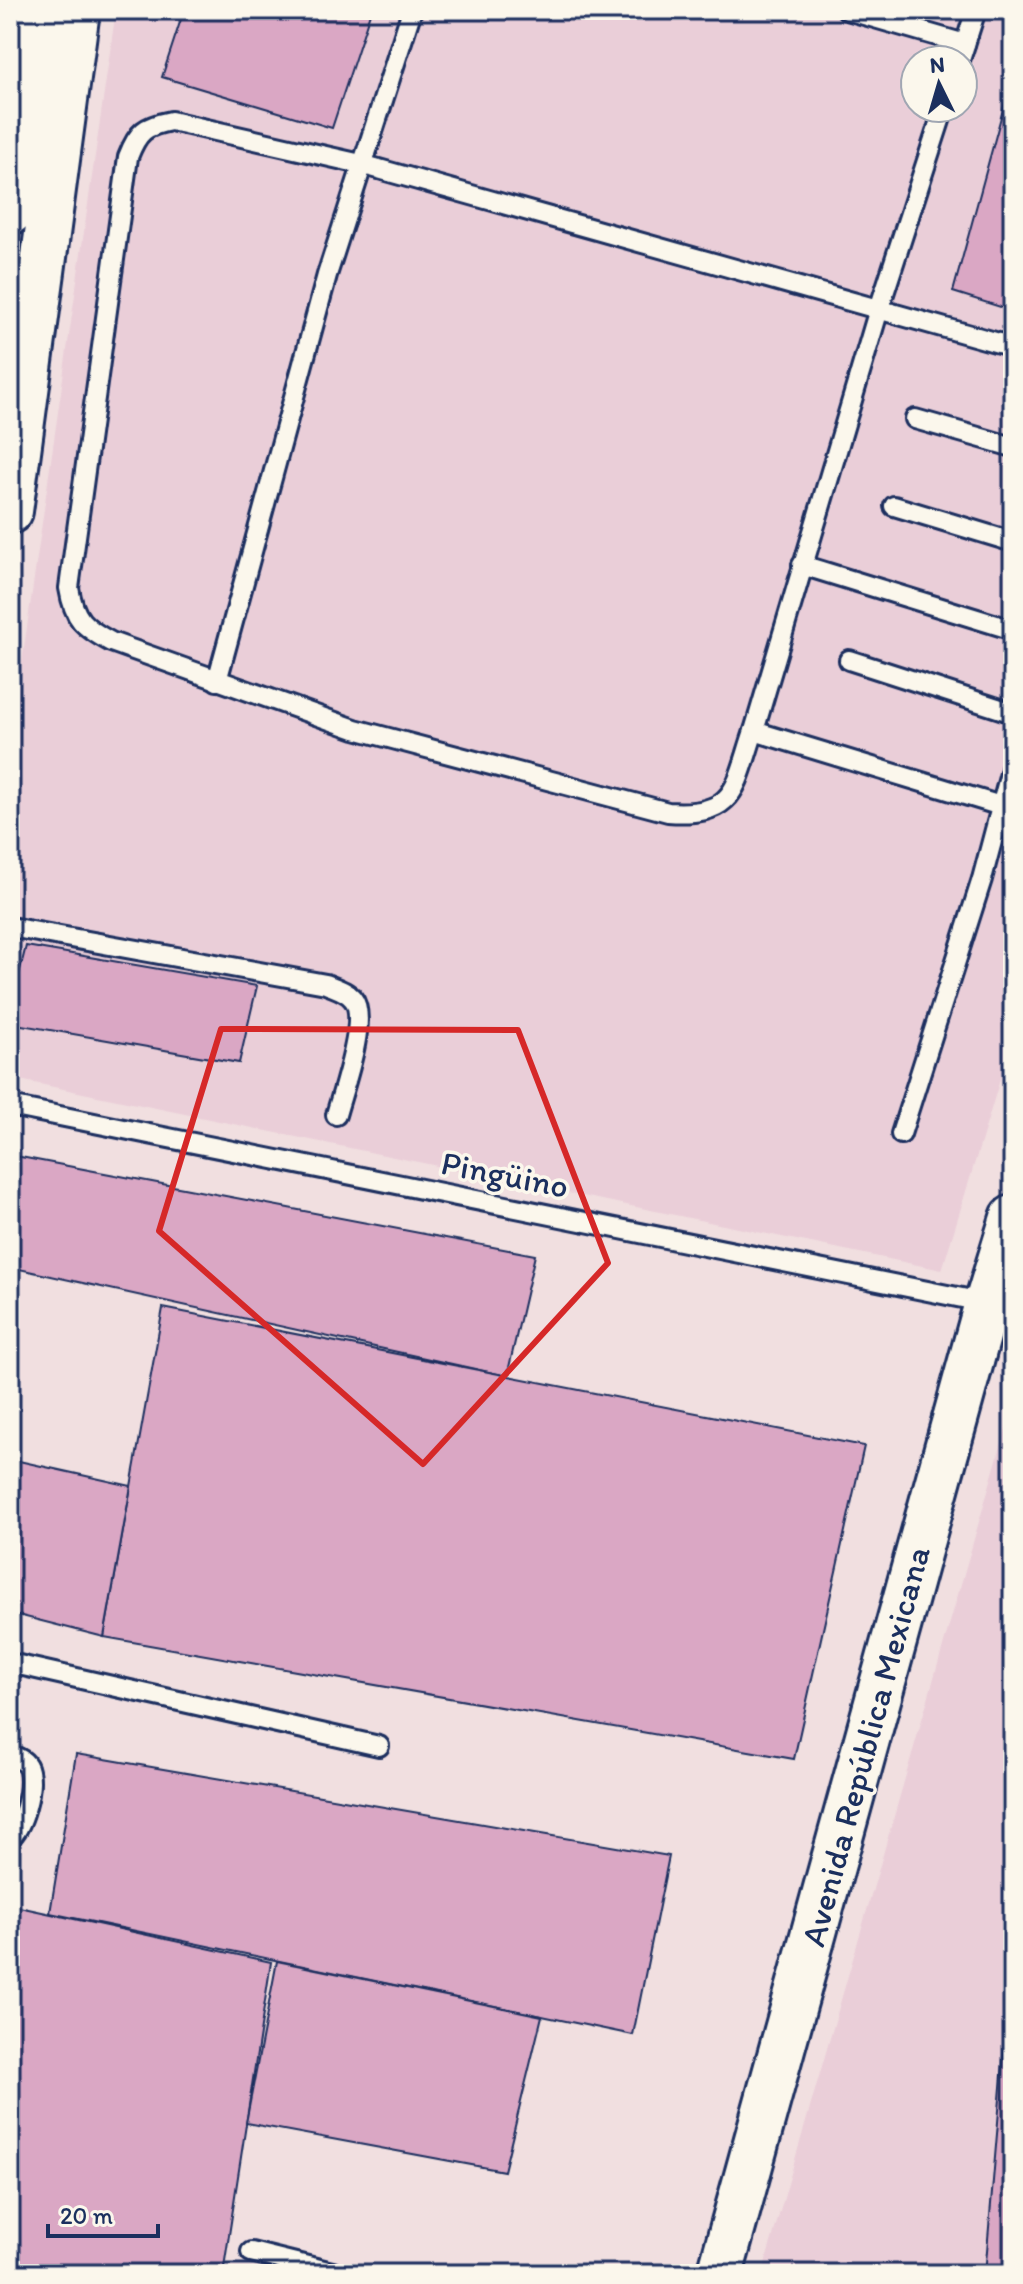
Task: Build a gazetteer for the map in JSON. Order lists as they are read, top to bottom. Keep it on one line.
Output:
{"streets":{"street":["Avenida República Mexicana"],"lane":["Pingüino"]},"crossings":[["Pingüino","Avenida República Mexicana"]],"scale_bar":"20 m","north":"top"}
